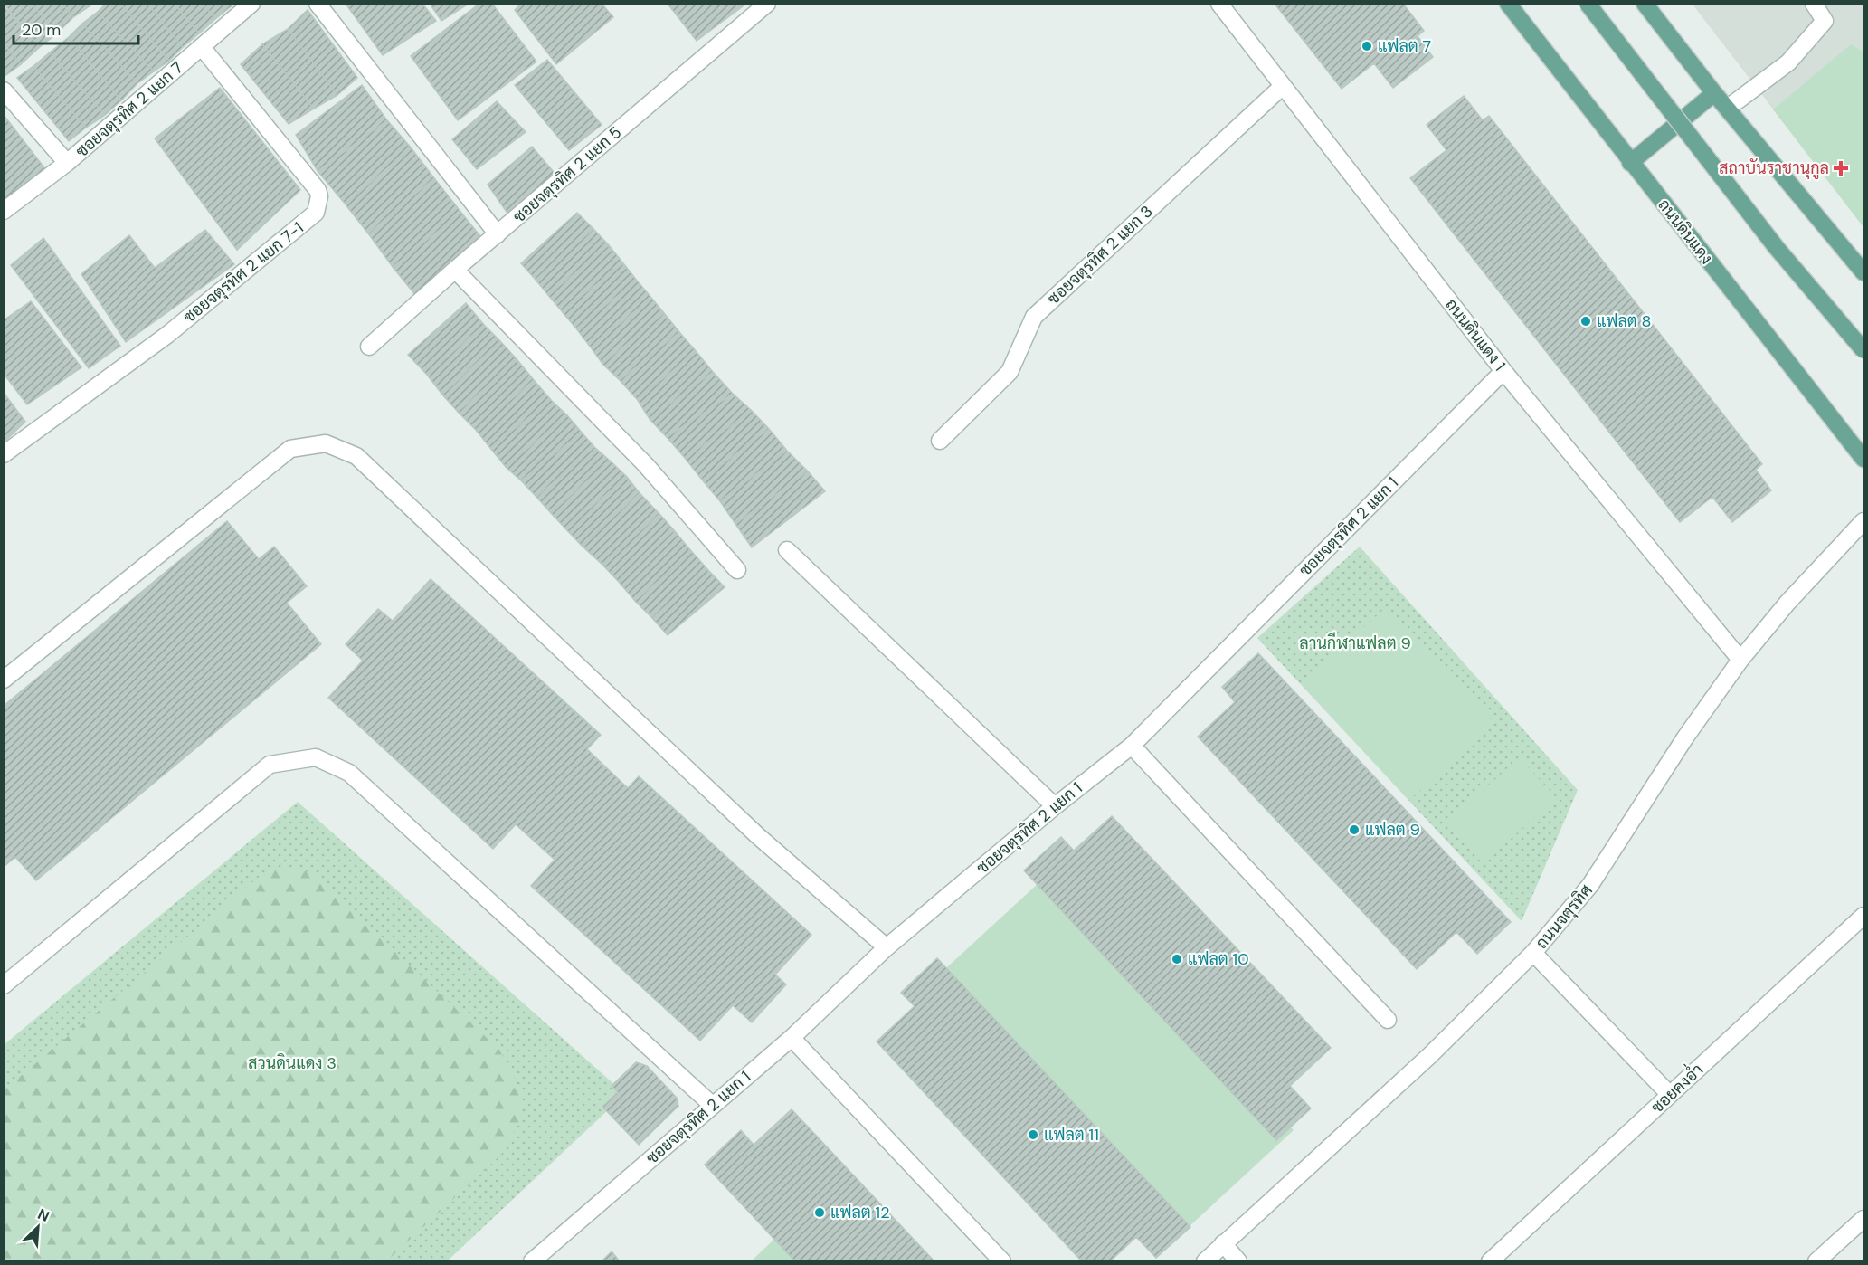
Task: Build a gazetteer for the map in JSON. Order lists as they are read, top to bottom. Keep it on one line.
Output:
{"streets":{"main road":["ถนนดินแดง"],"street":["ซอยจตุรทิศ 2 แยก 7","ซอยจตุรทิศ 2 แยก 5","ซอยจตุรทิศ 2 แยก 3","ซอยจตุรทิศ 2 แยก 7-1","ถนนดินแดง 1","ซอยจตุรทิศ 2 แยก 1","ถนนจตุรทิศ","ซอยคงอ่ำ"]},"crossings":[["ซอยจตุรทิศ 2 แยก 7","ซอยจตุรทิศ 2 แยก 7-1"],["ซอยจตุรทิศ 2 แยก 3","ถนนดินแดง 1"],["ถนนดินแดง 1","ซอยจตุรทิศ 2 แยก 1"],["ถนนดินแดง 1","ถนนจตุรทิศ"]],"parks":["ลานกีฬาแฟลต 9","สวนดินแดง 3"],"places":{"other":["แฟลต 7","แฟลต 8","แฟลต 9","แฟลต 10","แฟลต 11","แฟลต 12"],"health":["สถาบันราชานุกูล"]},"scale_bar":"20 m","north":"top right"}
